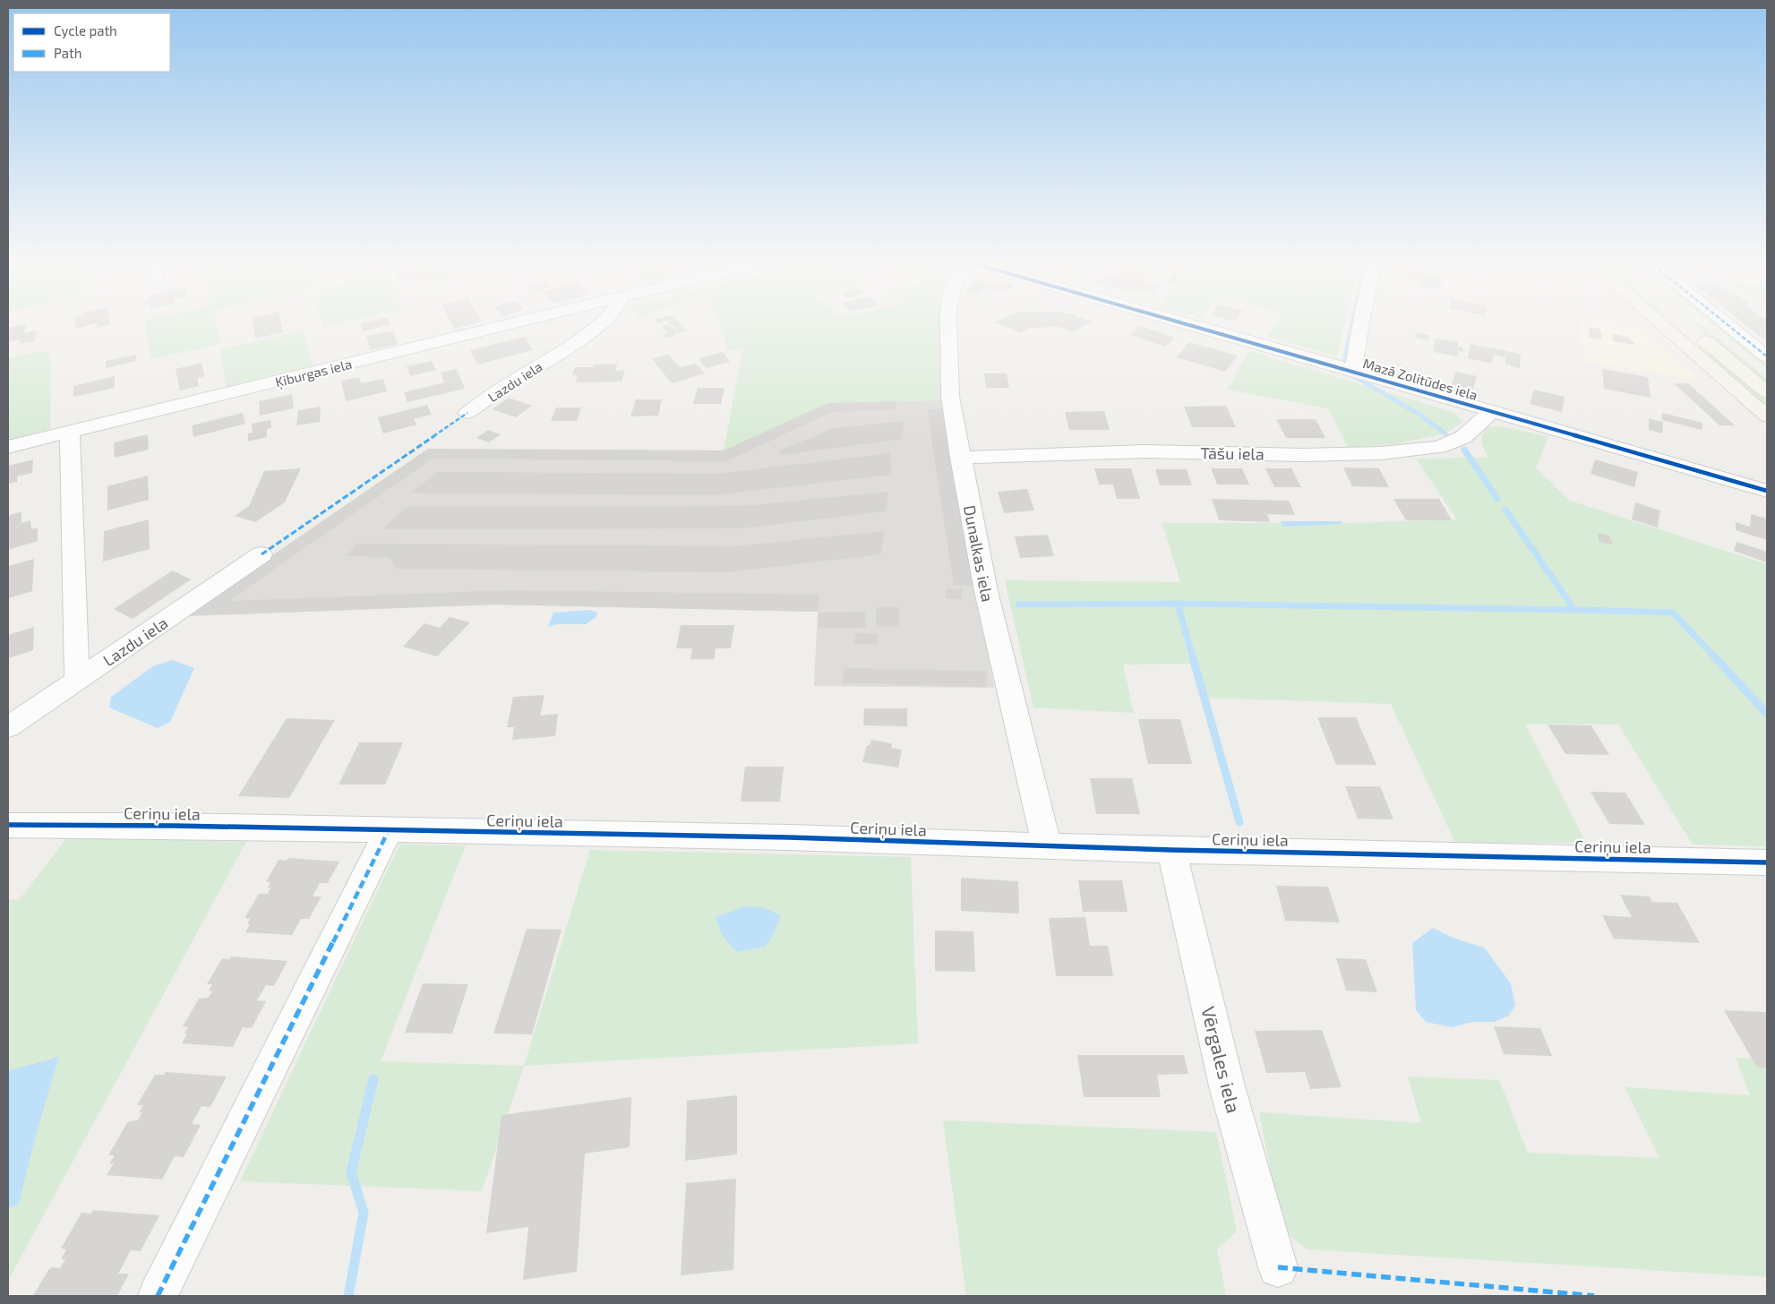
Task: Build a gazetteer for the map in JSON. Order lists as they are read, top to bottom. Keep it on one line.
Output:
{"streets":{"street":["Ķiburgas iela","Mazā Zolitūdes iela","Lazdu iela","Tāšu iela","Dunalkas iela","Ceriņu iela","Vērgales iela"]},"crossings":[["Mazā Zolitūdes iela","Tāšu iela"],["Tāšu iela","Dunalkas iela"],["Dunalkas iela","Ceriņu iela"],["Ceriņu iela","Vērgales iela"]],"legend":["Cycle path","Path"]}
